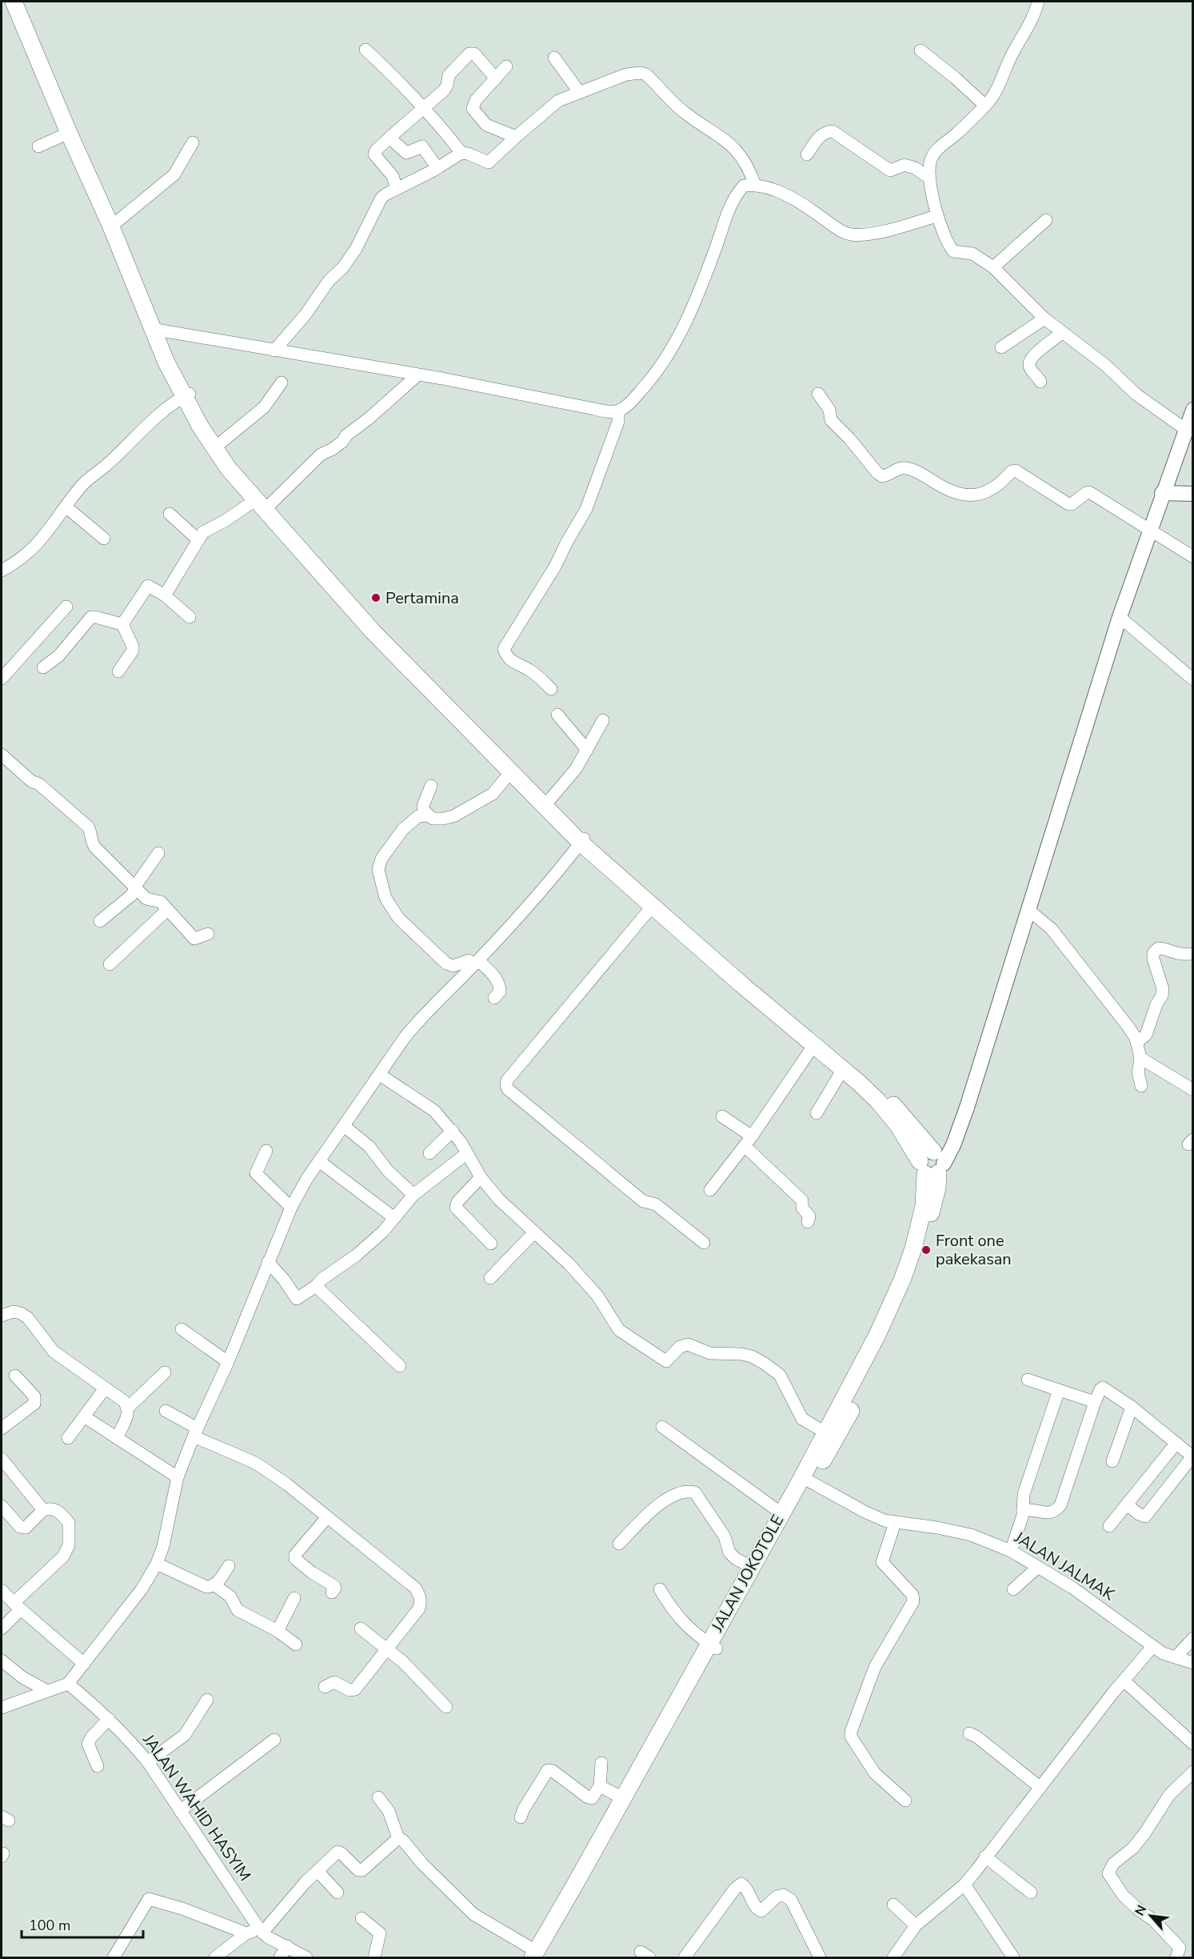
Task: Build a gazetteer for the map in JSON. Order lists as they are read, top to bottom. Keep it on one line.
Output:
{"streets":{"highway":["JALAN JOKOTOLE"],"street":["JALAN JALMAK","JALAN WAHID HASYIM"]},"crossings":[["JALAN JALMAK","JALAN JOKOTOLE"]],"places":["Pertamina","Front one pakekasan"],"scale_bar":"100 m","north":"top left"}
